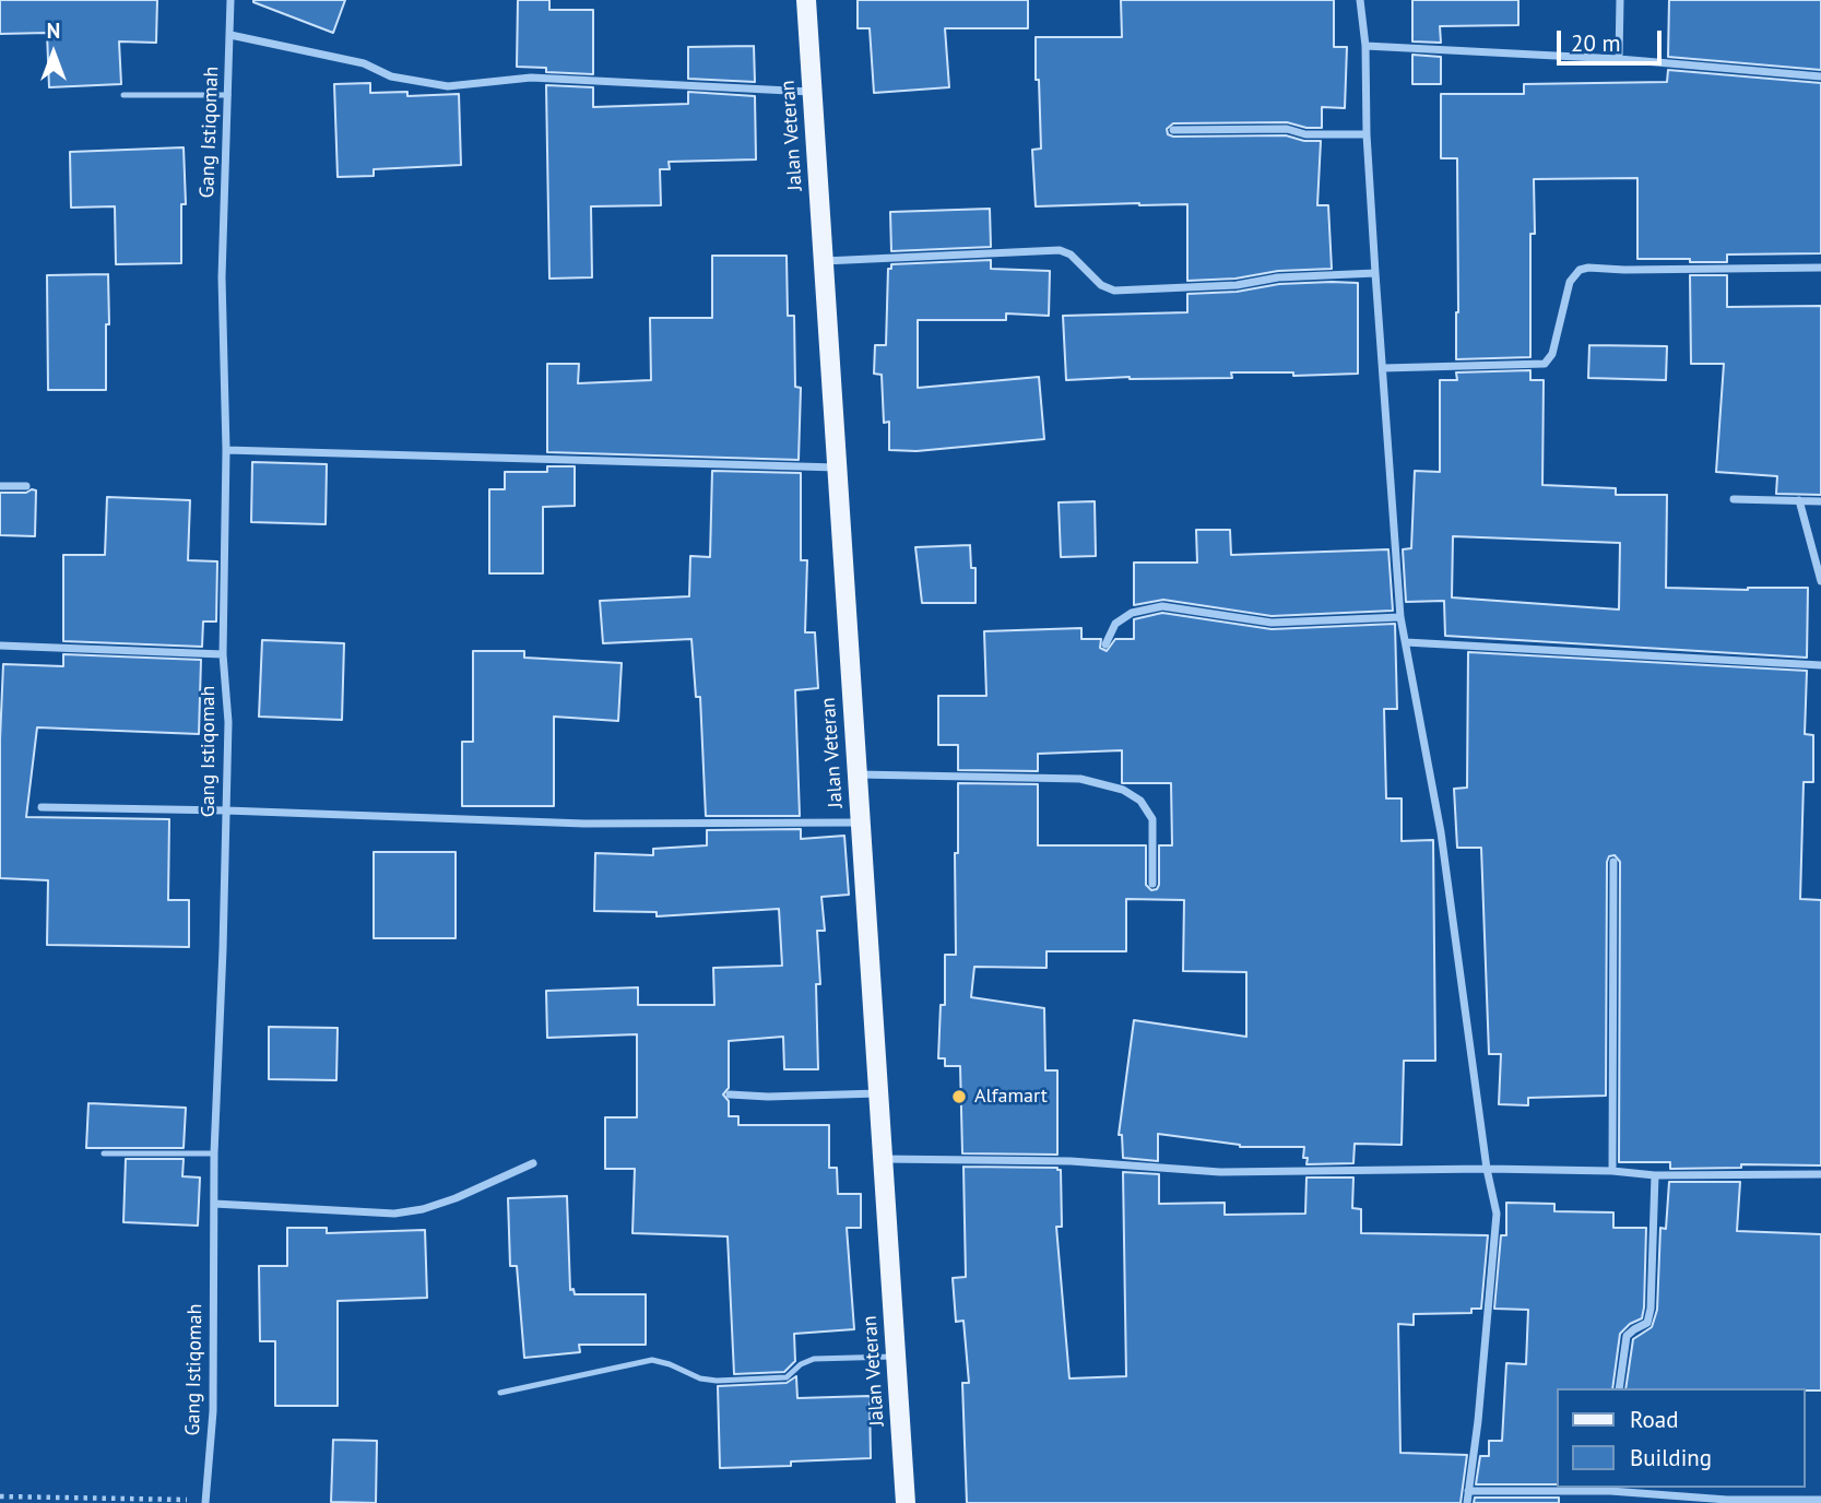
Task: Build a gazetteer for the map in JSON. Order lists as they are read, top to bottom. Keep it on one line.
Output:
{"streets":{"main road":["Jalan Veteran"],"street":["Gang Istiqomah"]},"places":["Alfamart"],"legend":["Road","Building"],"scale_bar":"20 m","north":"top"}
